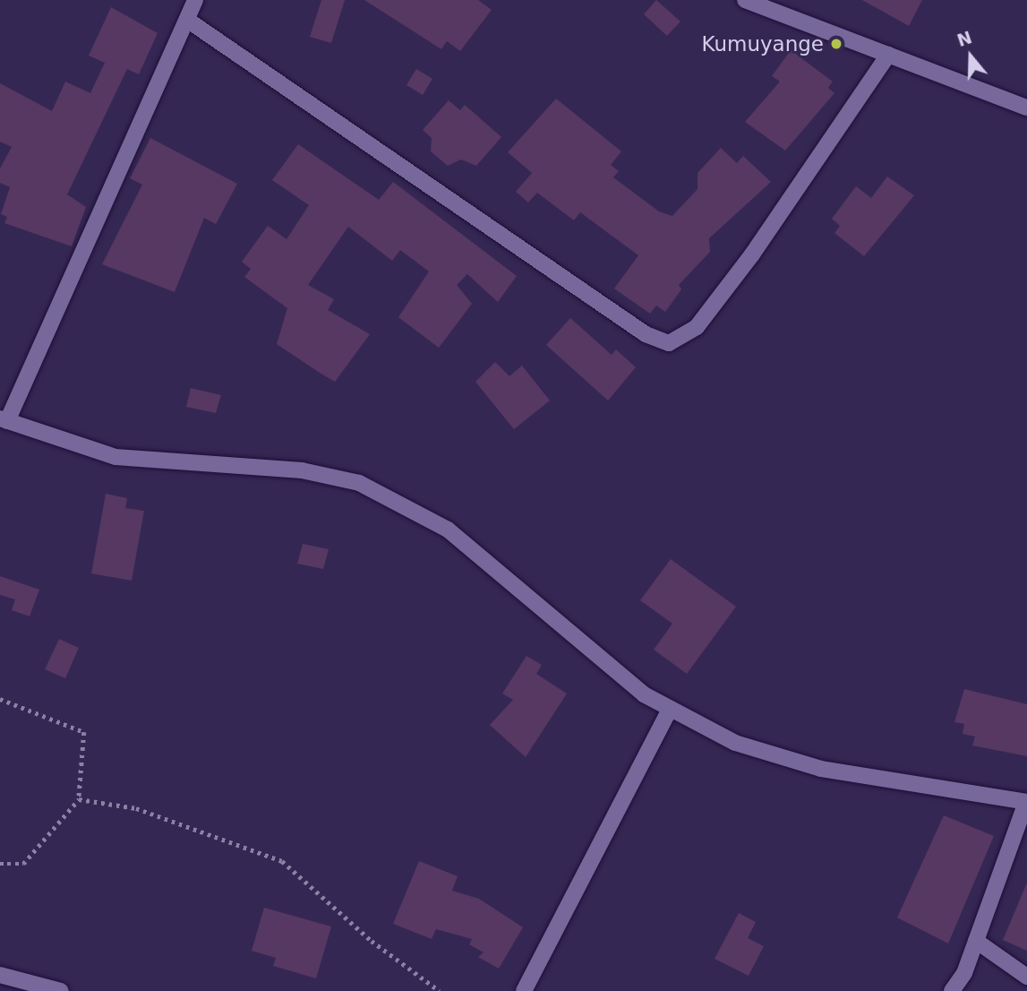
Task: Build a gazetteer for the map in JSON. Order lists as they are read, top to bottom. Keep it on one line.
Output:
{"places":["Kumuyange"],"north":"top"}
